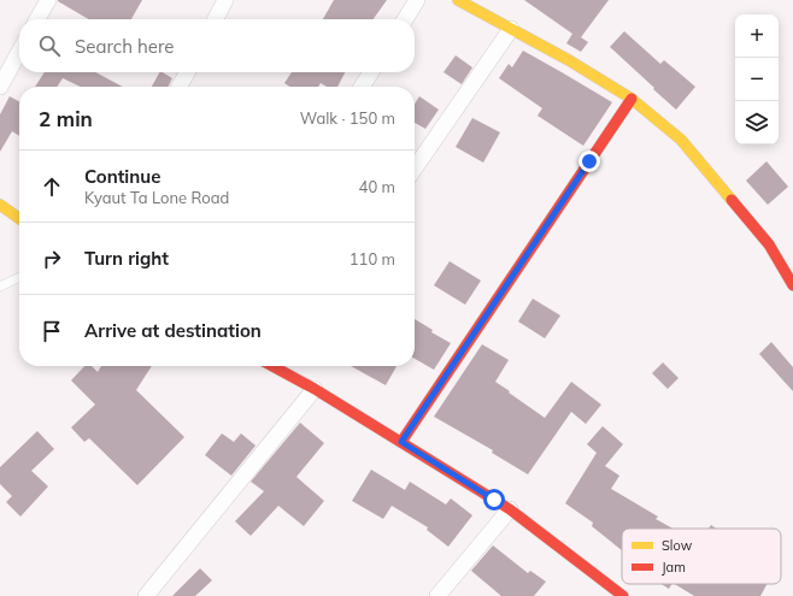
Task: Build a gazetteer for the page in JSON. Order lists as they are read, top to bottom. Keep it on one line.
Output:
{"legend":["Slow","Jam"],"page":{"map_buttons":["+","−"],"search":"Search here","heading":["2 min","Walk · 150 m"],"list":[["Continue","Kyaut Ta Lone Road","40 m"],["Turn right","110 m"],"Arrive at destination"]}}
